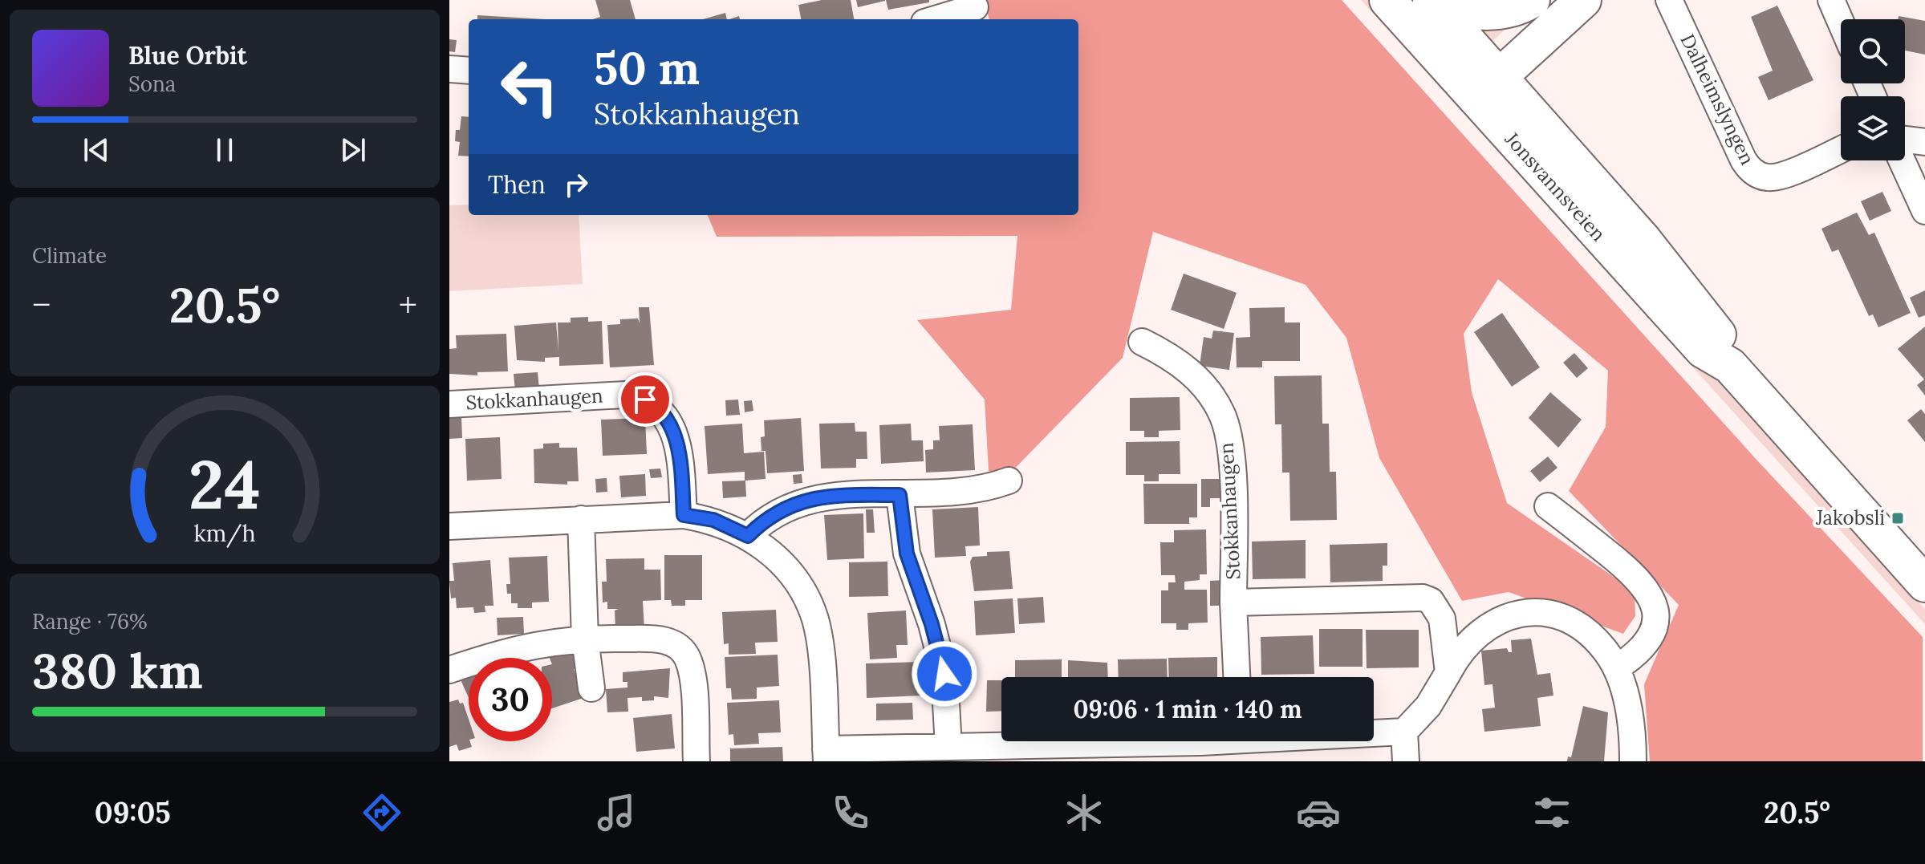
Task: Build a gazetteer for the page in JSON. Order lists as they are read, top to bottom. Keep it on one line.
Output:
{"streets":{"main road":["Jonsvannsveien"],"street":["Dalheimslyngen","Stokkanhaugen"]},"places":{"transit":["Jakobsli"]},"page":{"turn":["50 m","Stokkanhaugen"],"song":["Blue Orbit","Sona"],"then":"Then","tile":["Climate",["Range · 76%","380 km"]],"heat":["−","20.5°","+"],"limit":"30","trip":"09:06 · 1 min · 140 m","tabs":["09:05","20.5°"],"gauge":["24","km/h"]}}
